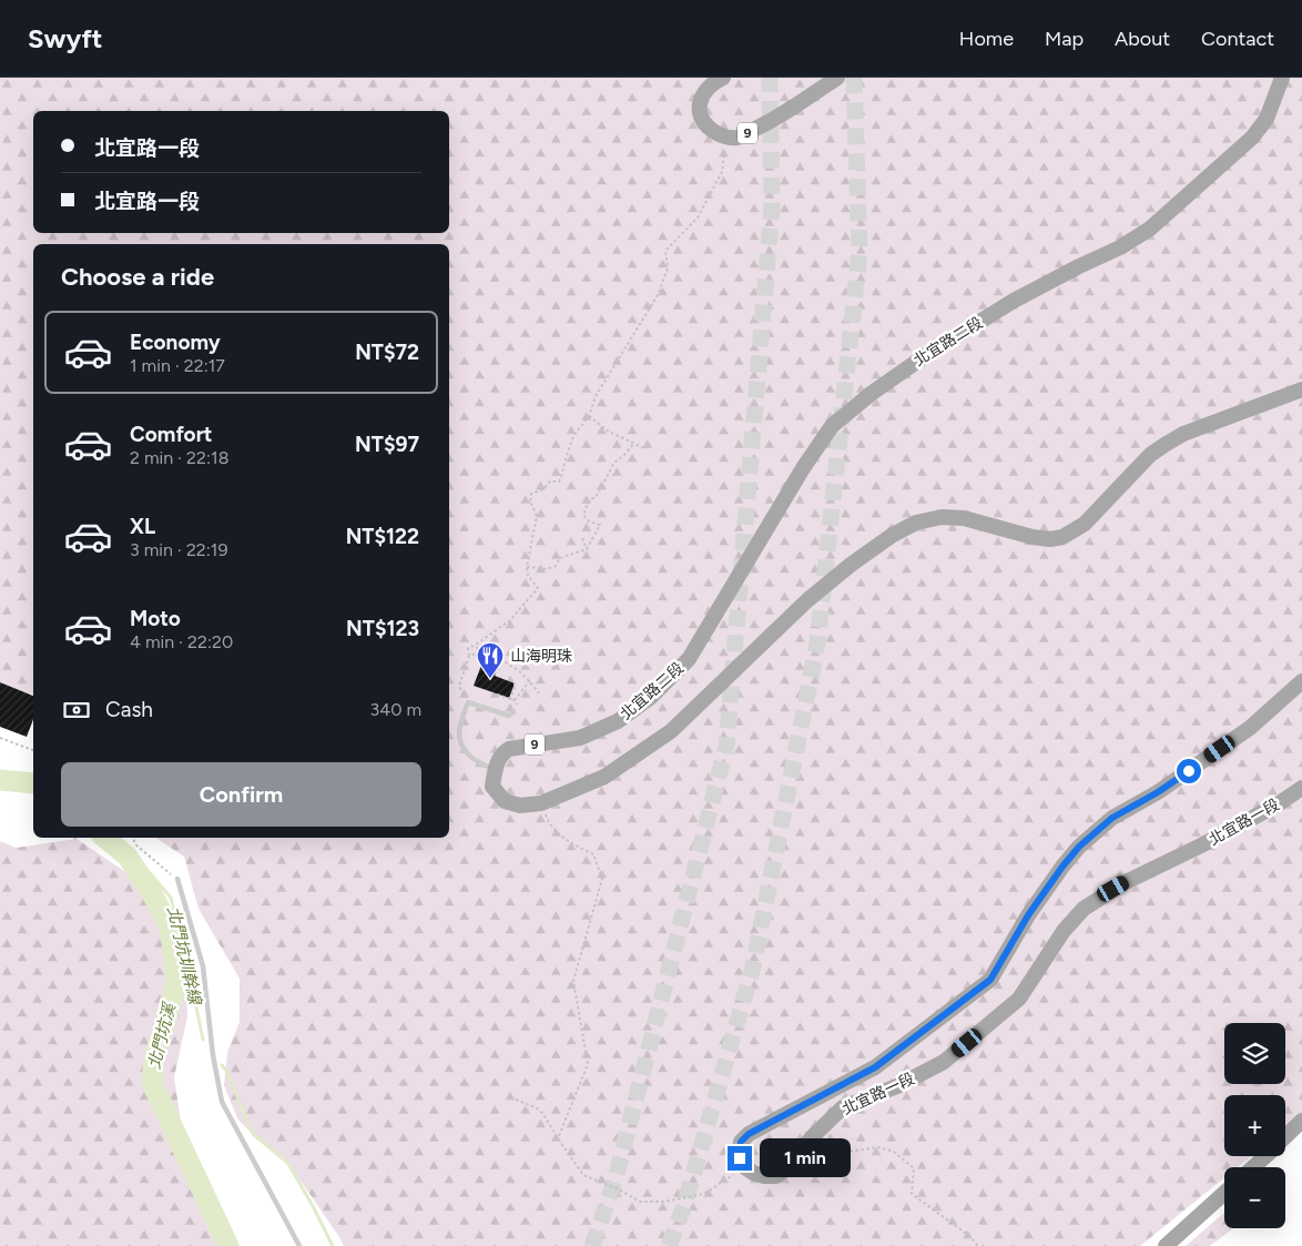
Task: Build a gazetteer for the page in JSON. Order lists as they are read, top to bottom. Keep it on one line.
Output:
{"streets":{"main road":["9","北宜路二段","北宜路一段"]},"water":["北門坑圳幹線","北門坑溪"],"places":{"restaurant":["山海明珠"]},"page":{"header":"Swyft","nav":["Home","Map","About","Contact"],"banner":["北宜路一段","北宜路一段"],"heading":"Choose a ride","list":[{"name":"Economy","note":"1 min · 22:17","value":"NT$72"},{"name":"Comfort","note":"2 min · 22:18","value":"NT$97"},{"name":"XL","note":"3 min · 22:19","value":"NT$122"},{"name":"Moto","note":"4 min · 22:20","value":"NT$123"}],"pay":["Cash","340 m"],"buttons":"Confirm","map_buttons":["+","−"],"bubble":"1 min"}}
